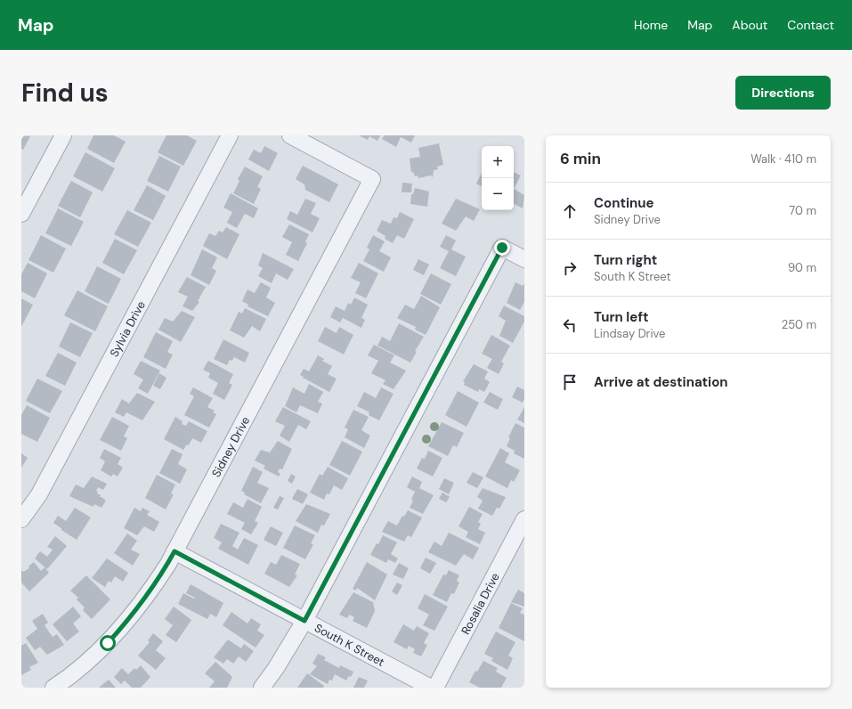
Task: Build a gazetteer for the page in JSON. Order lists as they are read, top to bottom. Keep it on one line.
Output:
{"streets":{"street":["Sylvia Drive","Sidney Drive","Rosalia Drive","South K Street"]},"crossings":[["Sidney Drive","South K Street"]],"page":{"header":"Map","nav":["Home","Map","About","Contact"],"buttons":"Directions","title":"Find us","heading":["6 min","Walk · 410 m"],"map_buttons":["+","−"],"list":[["Continue","Sidney Drive","70 m"],["Turn right","South K Street","90 m"],["Turn left","Lindsay Drive","250 m"],"Arrive at destination"]}}
